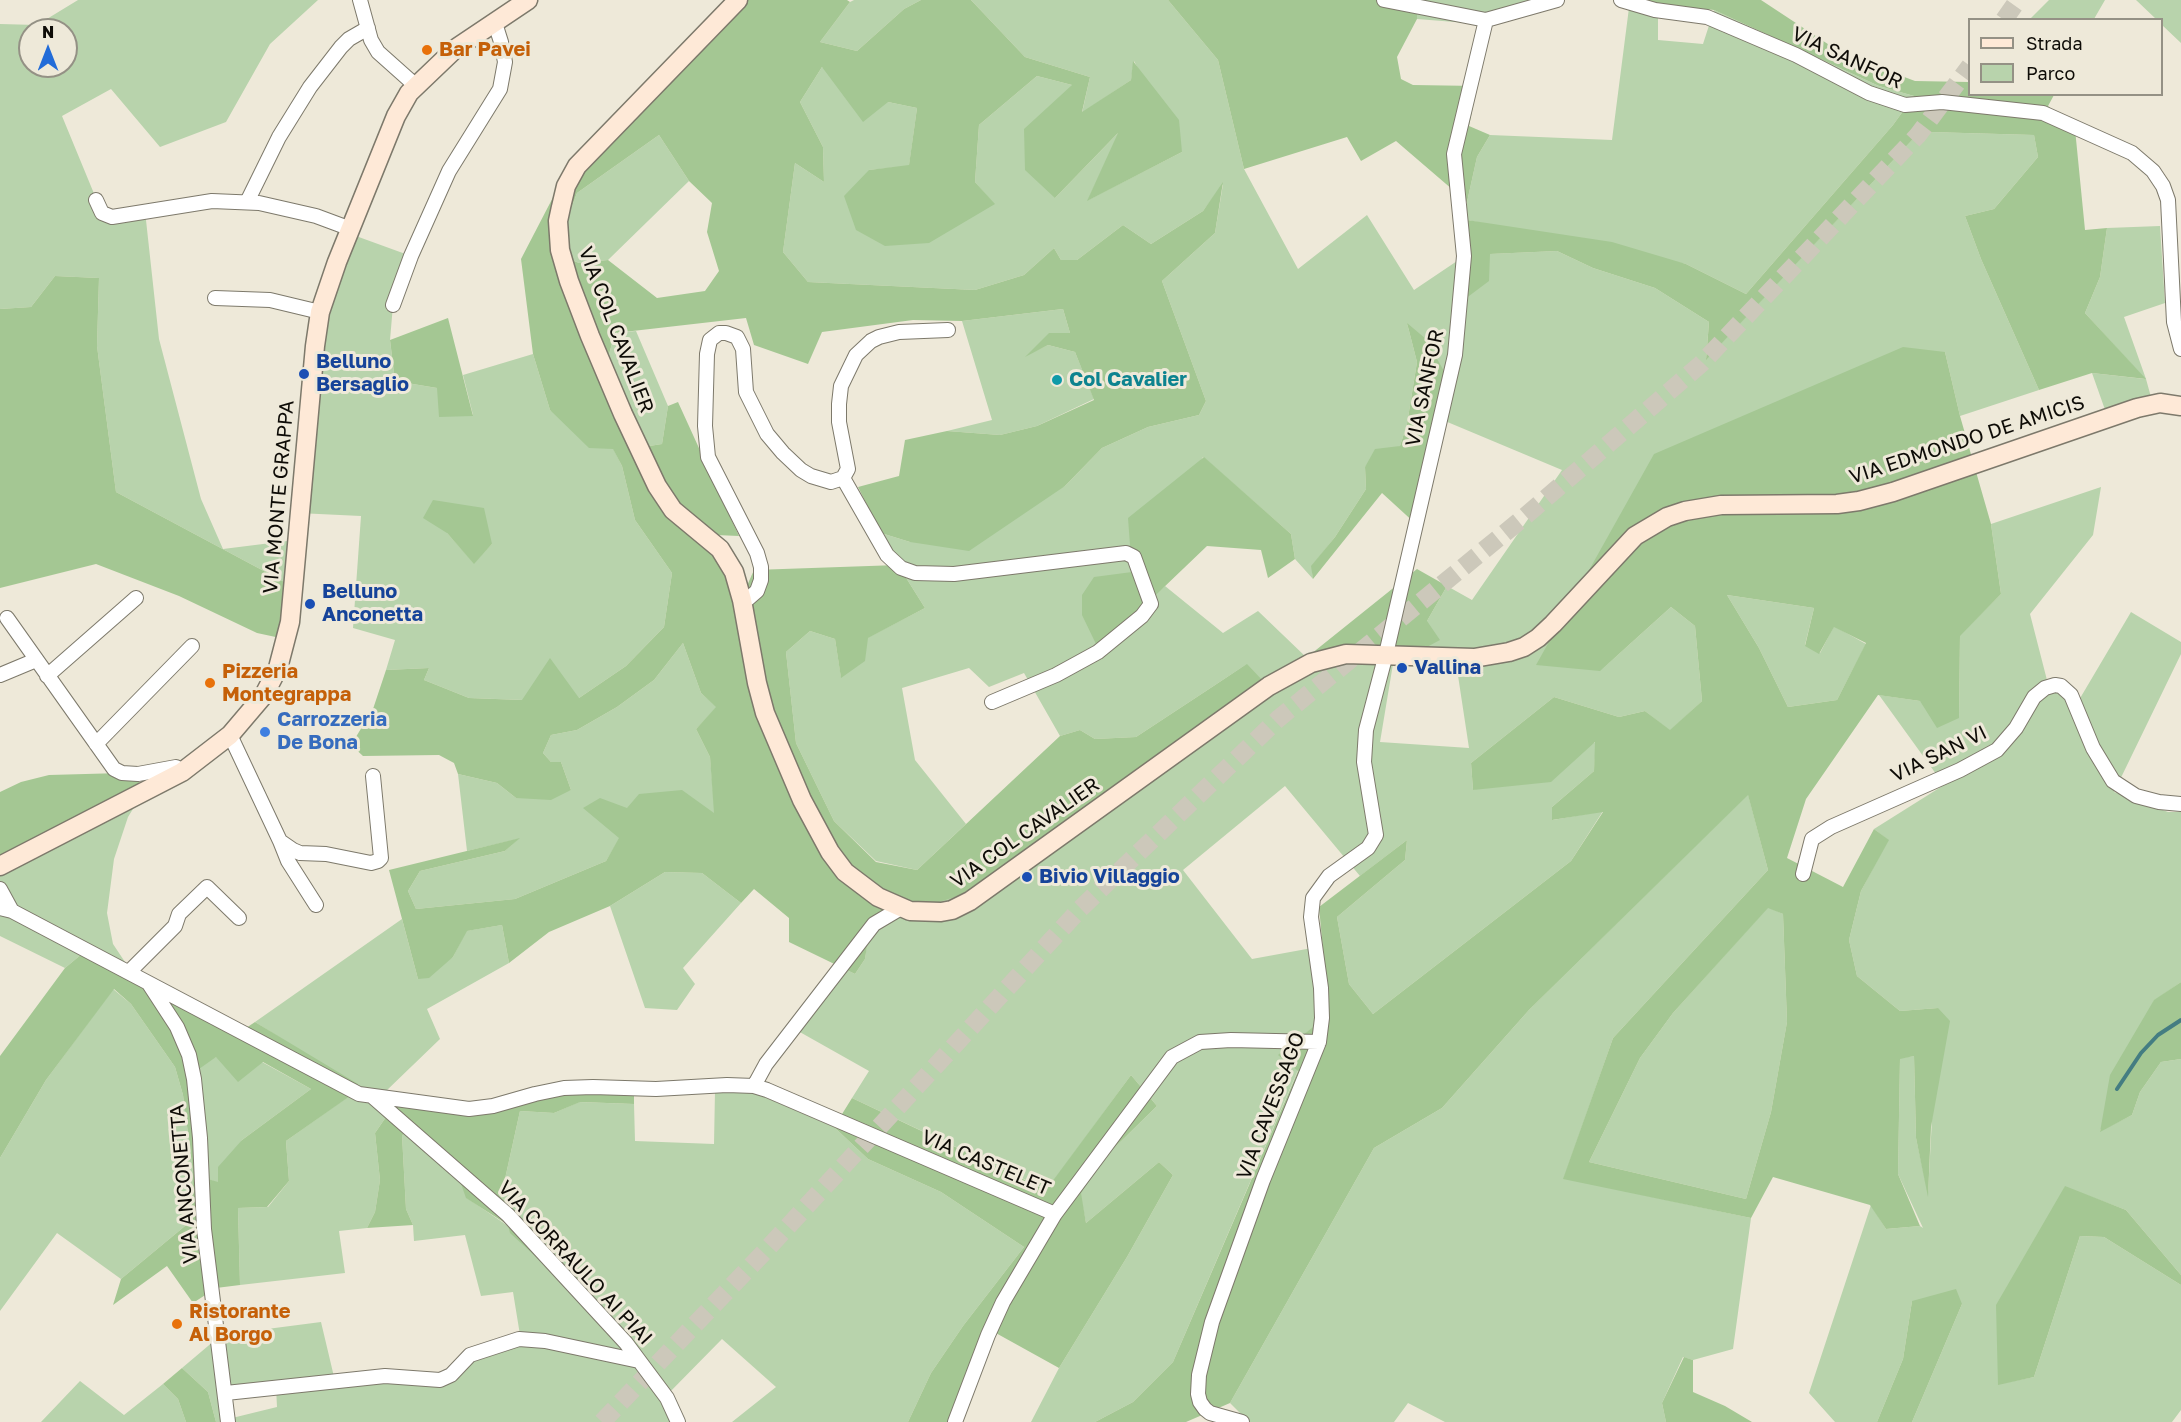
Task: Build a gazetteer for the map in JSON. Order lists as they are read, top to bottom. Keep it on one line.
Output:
{"streets":{"main road":["VIA COL CAVALIER","VIA EDMONDO DE AMICIS","VIA MONTE GRAPPA"],"street":["VIA SANFOR","VIA SAN VI","VIA CAVESSAGO","VIA CASTELET","VIA ANCONETTA","VIA CORRAULO AI PIAI"]},"crossings":[["VIA SANFOR","VIA COL CAVALIER"],["VIA SANFOR","VIA EDMONDO DE AMICIS"],["VIA SANFOR","VIA CAVESSAGO"],["VIA COL CAVALIER","VIA EDMONDO DE AMICIS"],["VIA COL CAVALIER","VIA CAVESSAGO"],["VIA EDMONDO DE AMICIS","VIA CAVESSAGO"],["VIA CASTELET","VIA ANCONETTA"],["VIA CASTELET","VIA CORRAULO AI PIAI"],["VIA ANCONETTA","VIA CORRAULO AI PIAI"]],"places":["Bar Pavei","Belluno Bersaglio","Col Cavalier","Belluno Anconetta","Vallina","Pizzeria Montegrappa","Carrozzeria De Bona","Bivio Villaggio","Ristorante Al Borgo"],"legend":["Strada","Parco"],"north":"top"}
